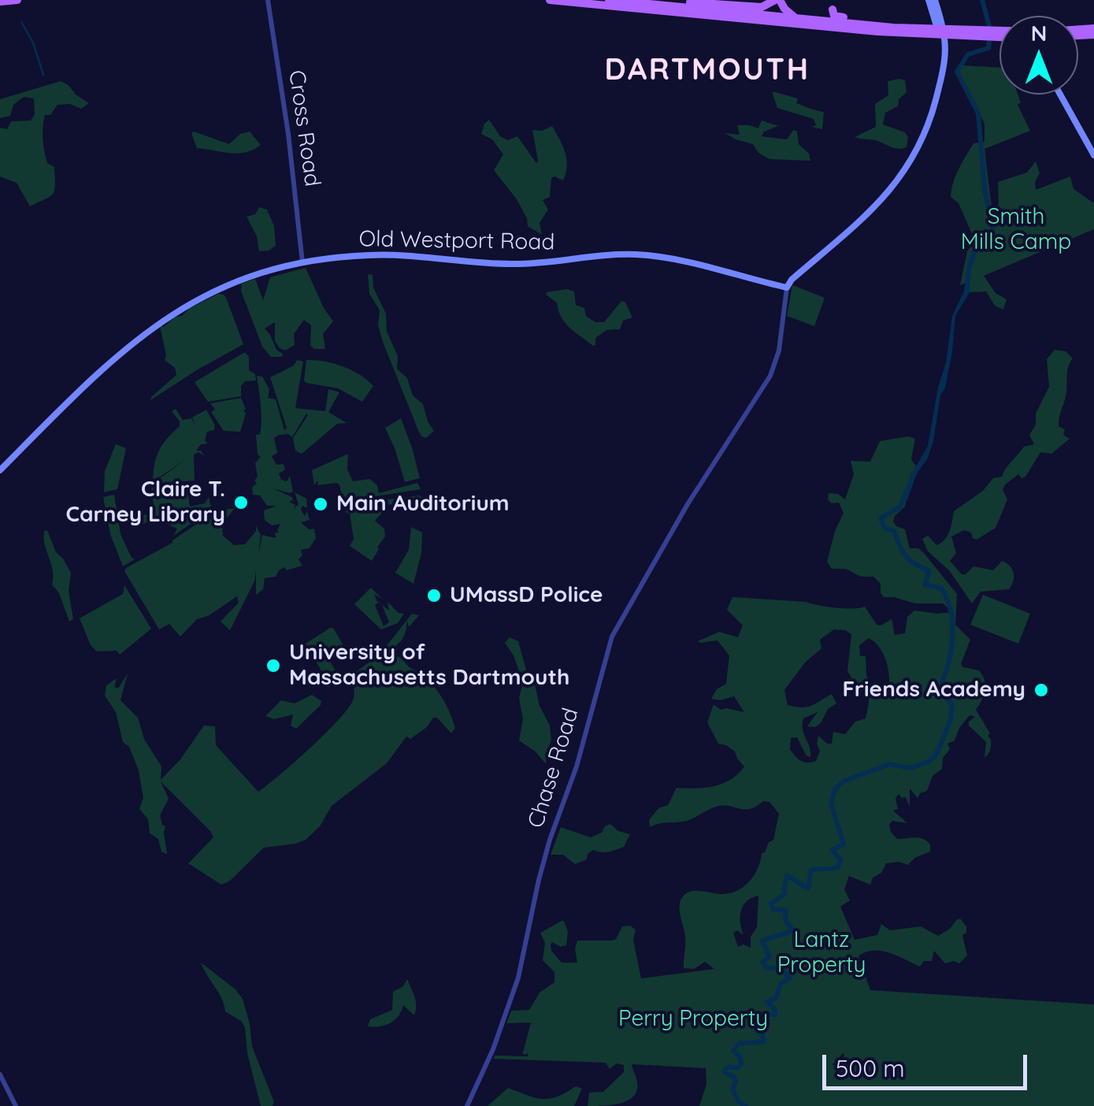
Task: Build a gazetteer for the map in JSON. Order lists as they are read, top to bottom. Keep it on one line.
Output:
{"streets":{"main road":["Old Westport Road"],"street":["Cross Road","Chase Road"]},"crossings":[["Cross Road","Old Westport Road"],["Old Westport Road","Chase Road"]],"districts":["DARTMOUTH"],"parks":["Smith Mills Camp","Lantz Property","Perry Property"],"places":["Claire T. Carney Library","Main Auditorium","UMassD Police","University of Massachusetts Dartmouth","Friends Academy"],"scale_bar":"500 m","north":"top"}
